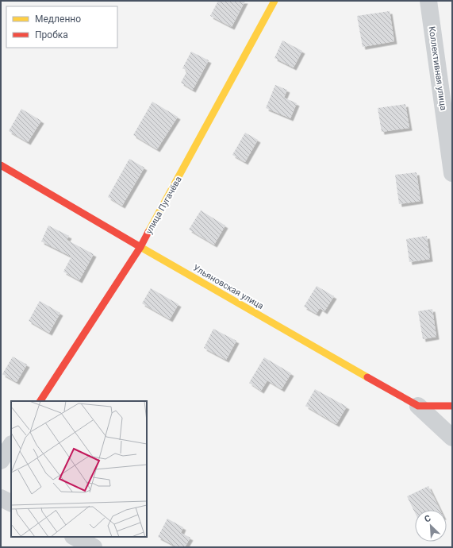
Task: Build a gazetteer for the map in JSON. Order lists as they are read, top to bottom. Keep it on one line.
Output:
{"streets":{"street":["Коллективная улица","улица Пугачёва","Ульяновская улица"]},"crossings":[["улица Пугачёва","Ульяновская улица"]],"legend":["Медленно","Пробка"],"north":"top left"}
